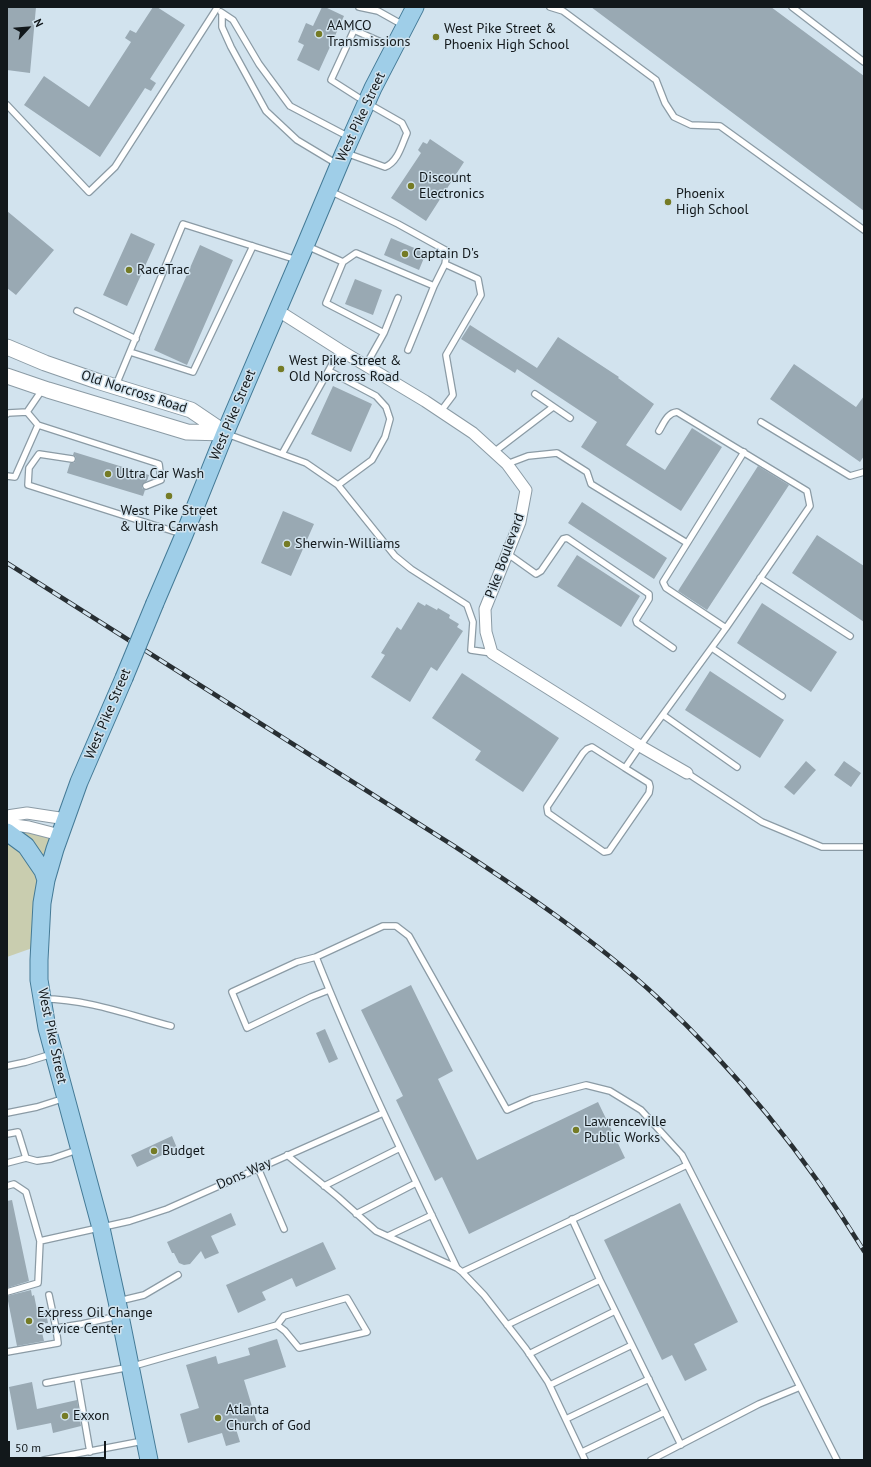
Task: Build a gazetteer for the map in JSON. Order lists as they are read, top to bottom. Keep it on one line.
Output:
{"streets":{"main road":["West Pike Street","Old Norcross Road"],"street":["Pike Boulevard"],"lane":["Dons Way"]},"crossings":[["West Pike Street","Old Norcross Road"],["West Pike Street","Pike Boulevard"],["West Pike Street","Dons Way"]],"places":["AAMCO Transmissions","West Pike Street & Phoenix High School","Discount Electronics","Phoenix High School","Captain D's","RaceTrac","West Pike Street & Old Norcross Road","Ultra Car Wash","West Pike Street & Ultra Carwash","Sherwin-Williams","Lawrenceville Public Works","Budget","Express Oil Change Service Center","Exxon","Atlanta Church of God"],"scale_bar":"50 m","north":"top right"}
